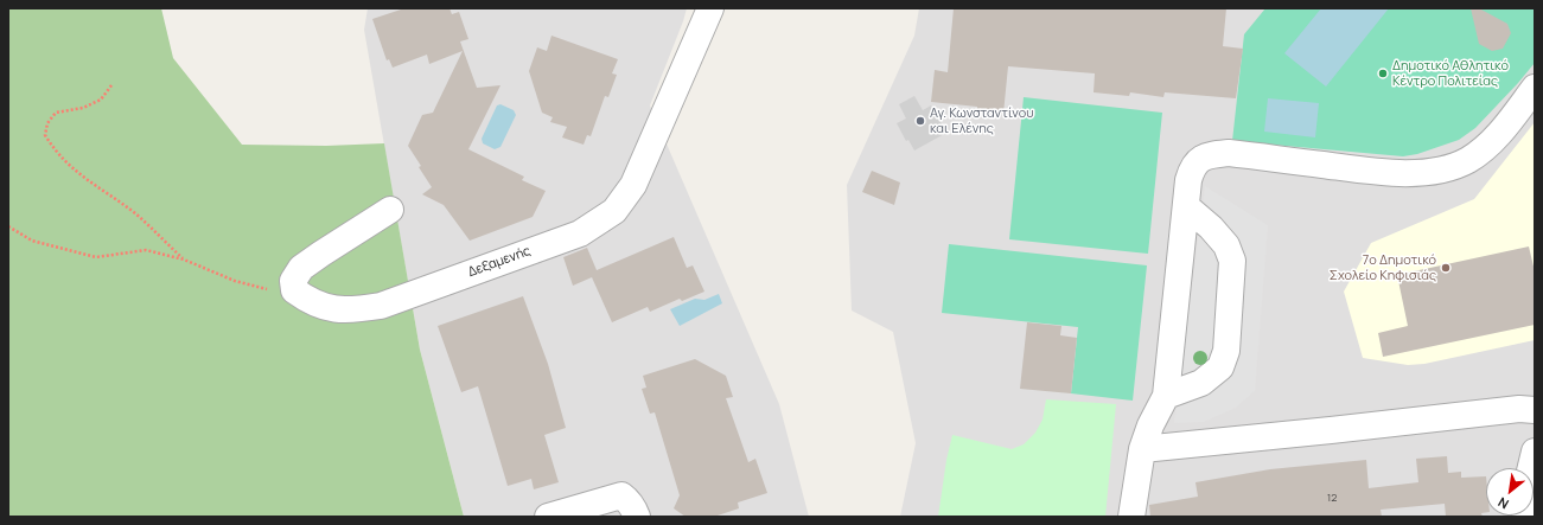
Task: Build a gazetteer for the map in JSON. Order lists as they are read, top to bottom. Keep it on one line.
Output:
{"streets":{"street":["Δεξαμενής"]},"places":["Δημοτικό Αθλητικό Κέντρο Πολιτείας","Αγ. Κωνσταντίνου και Ελένης","7ο Δημοτικό Σχολείο Κηφισιάς"],"house_numbers":["12"],"north":"bottom left"}
